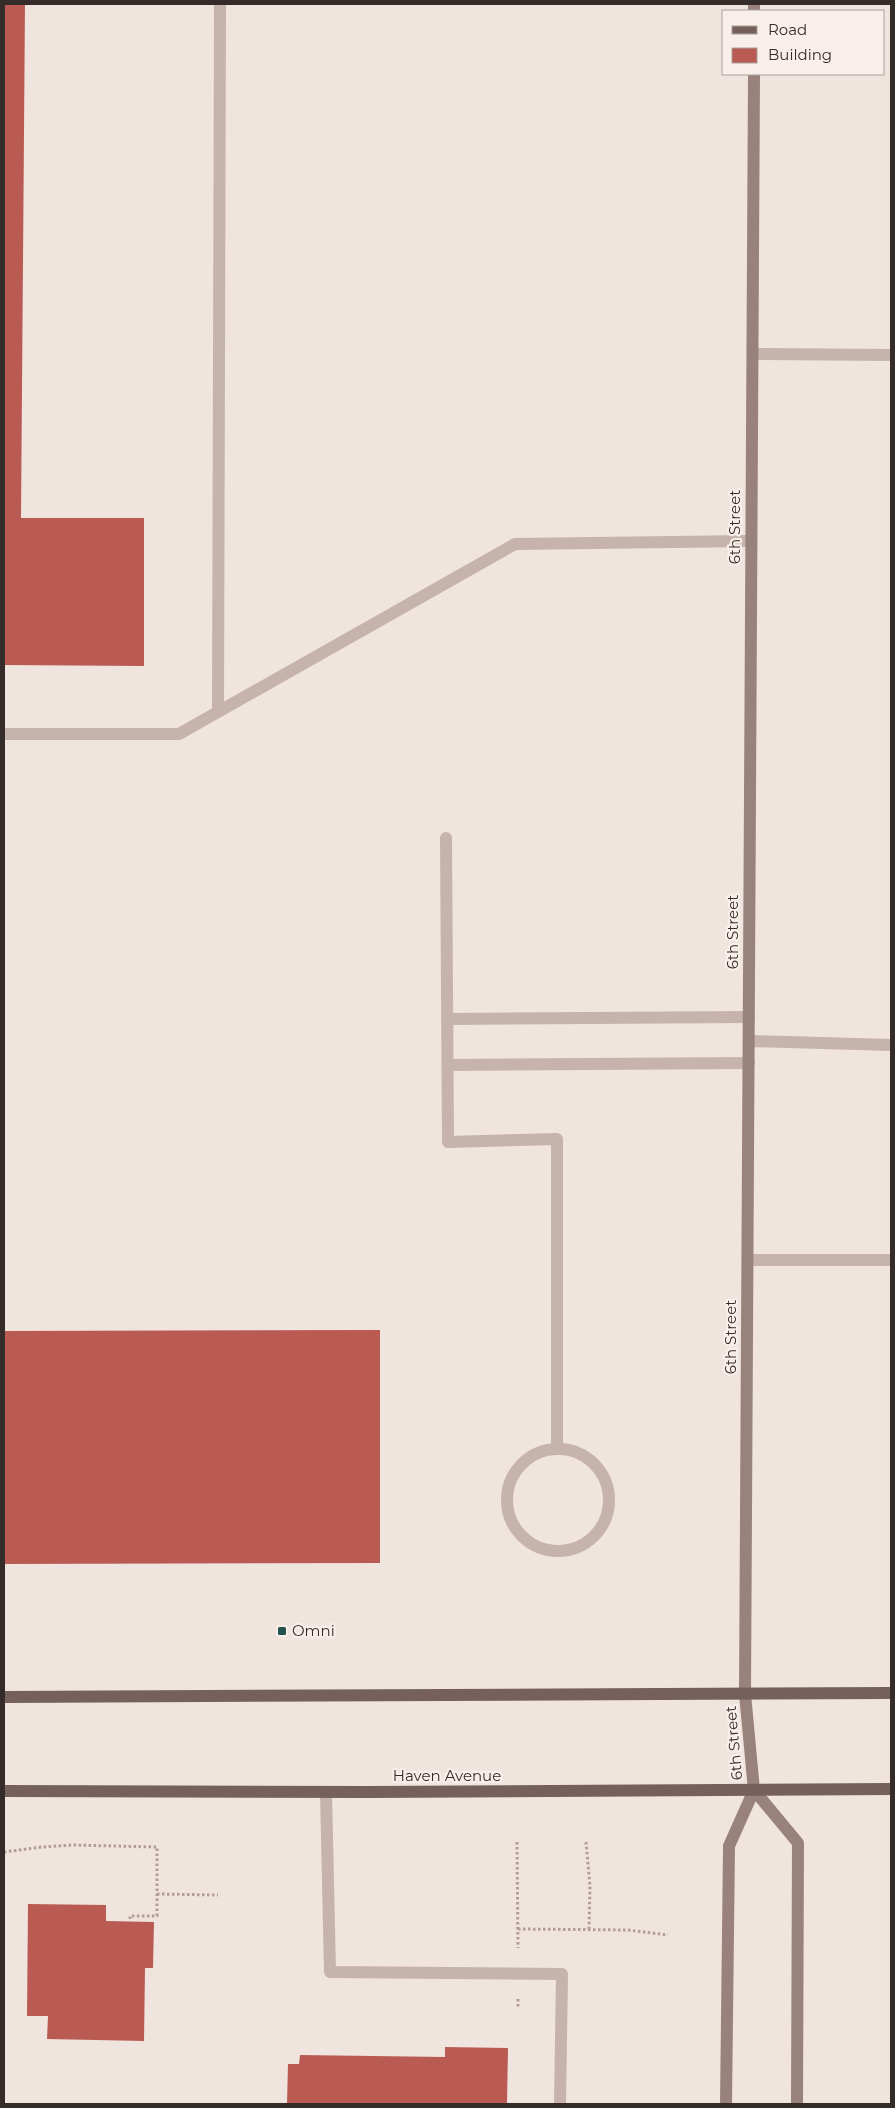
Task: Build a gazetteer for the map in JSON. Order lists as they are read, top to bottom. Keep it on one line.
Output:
{"streets":{"main road":["6th Street","Haven Avenue"]},"crossings":[["6th Street","Haven Avenue"]],"places":{"transit":["Omni"]},"legend":["Road","Building"]}
